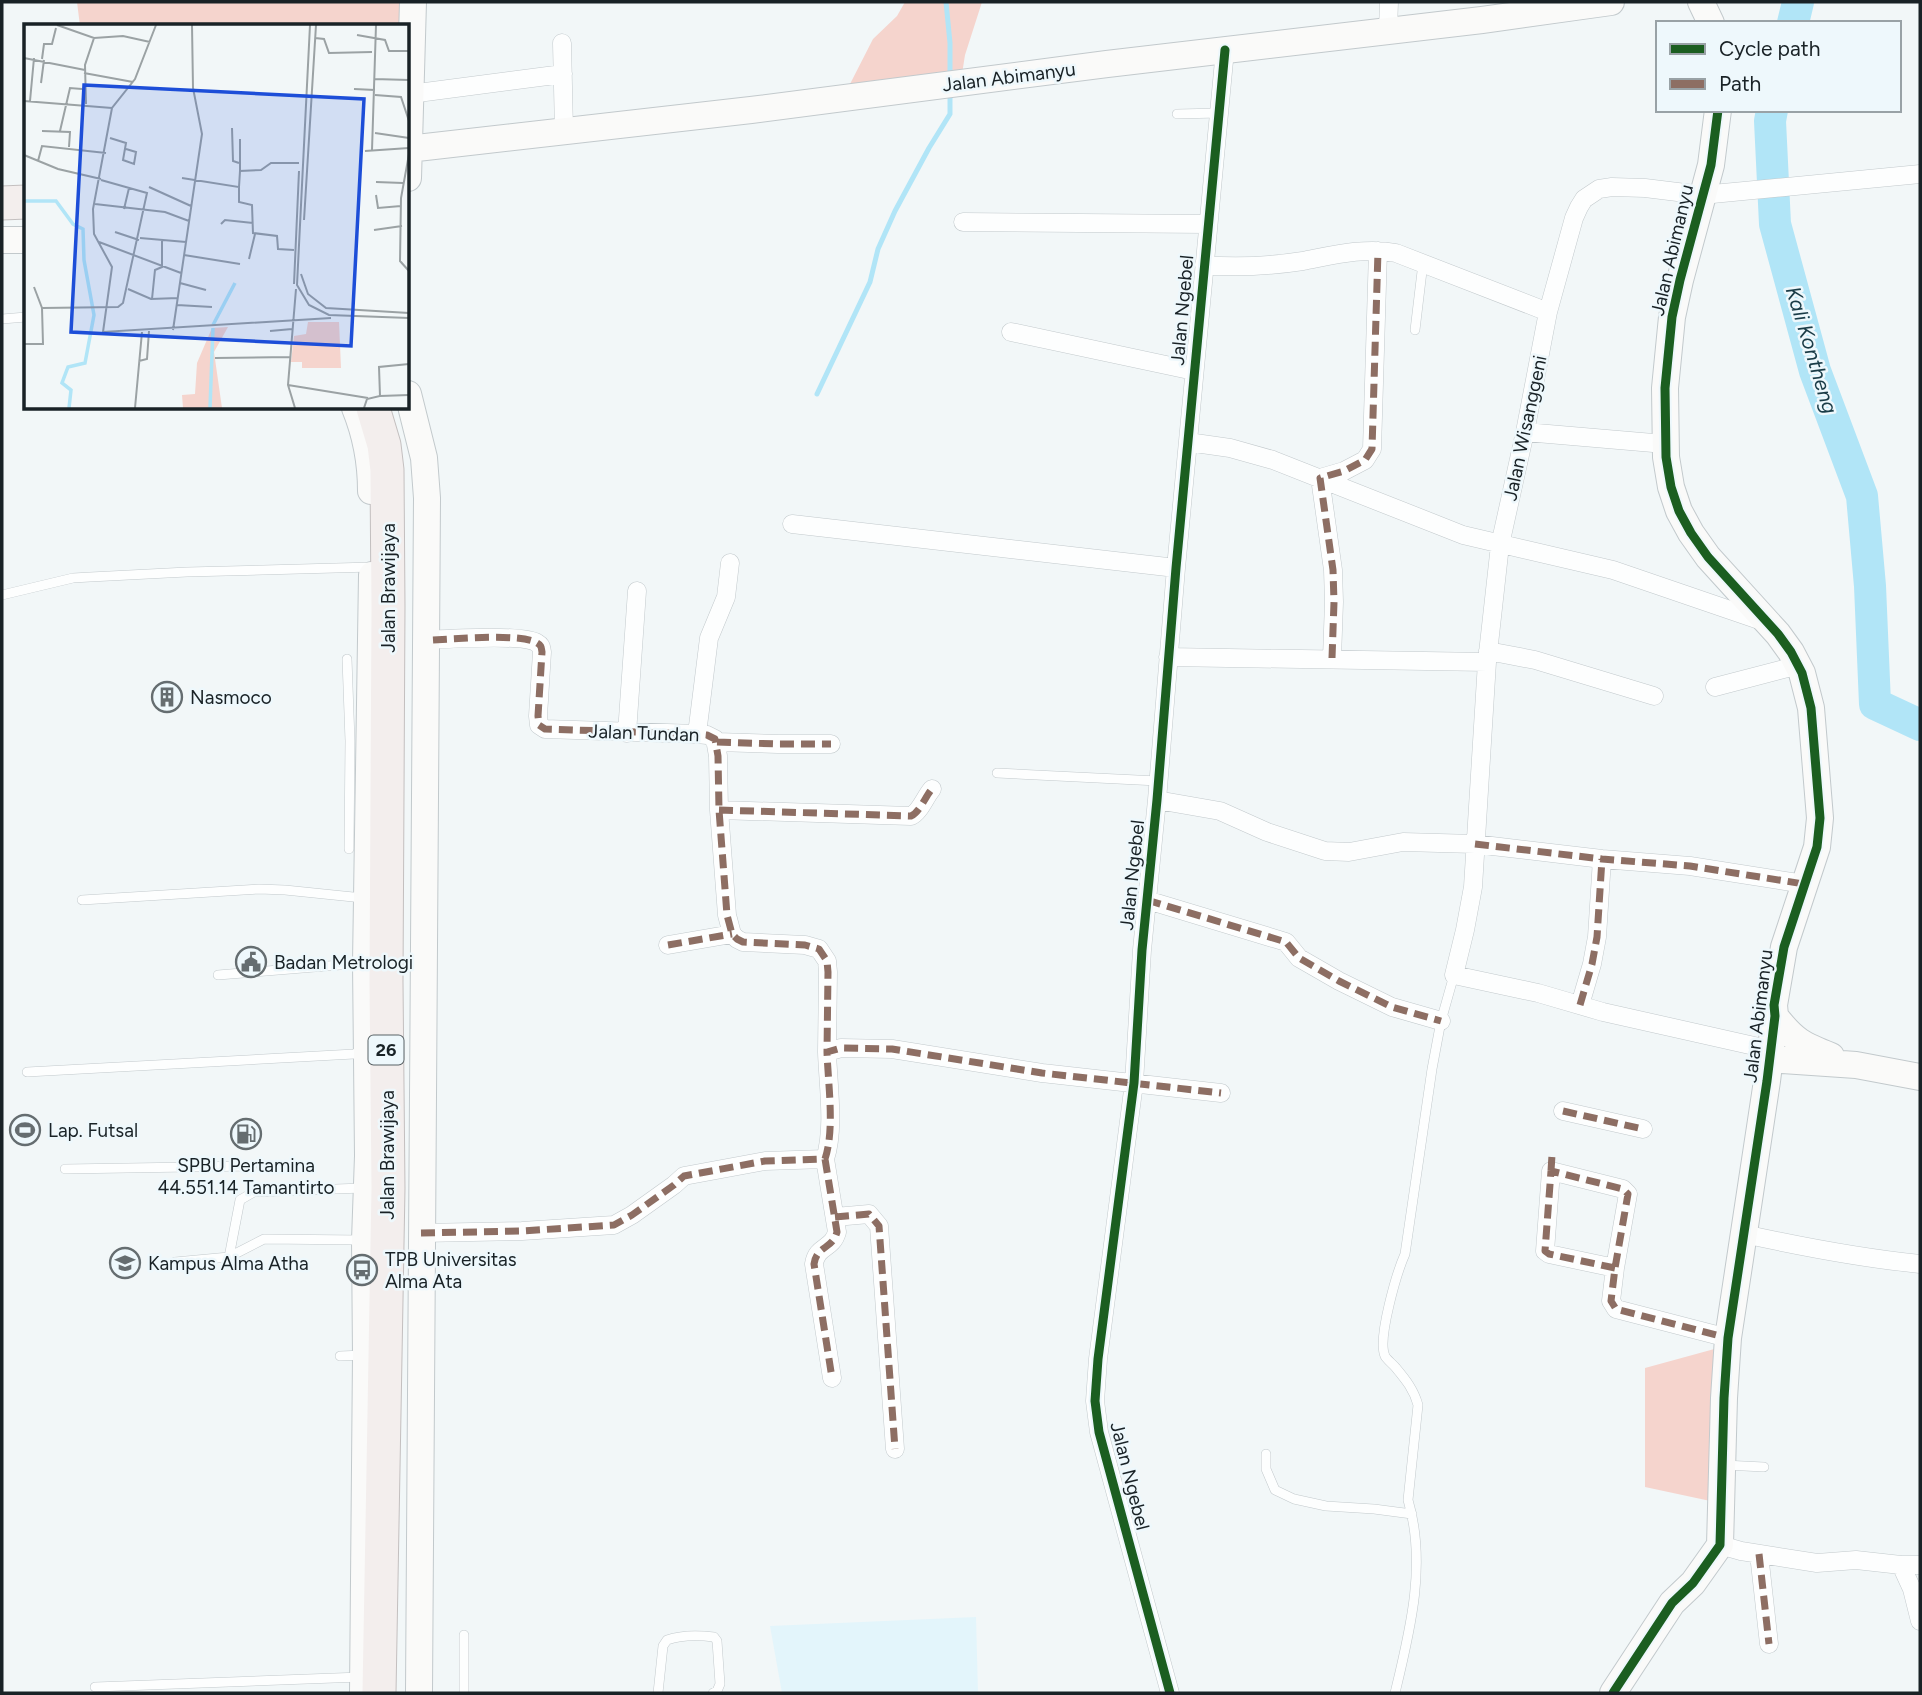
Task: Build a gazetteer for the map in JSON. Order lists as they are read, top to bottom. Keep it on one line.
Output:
{"streets":{"highway":["Jalan Brawijaya","26"],"street":["Jalan Abimanyu","Jalan Ngebel","Jalan Wisanggeni","Jalan Tundan"]},"crossings":[["Jalan Abimanyu","Jalan Ngebel"],["Jalan Abimanyu","Jalan Wisanggeni"]],"water":["Kali Kontheng"],"places":{"building":["Nasmoco"],"public building":["Badan Metrologi"],"sports":["Lap. Futsal"],"fuel station":["SPBU Pertamina 44.551.14 Tamantirto"],"school or university":["Kampus Alma Atha"],"bus stop":["TPB Universitas Alma Ata"]},"legend":["Cycle path","Path"]}
